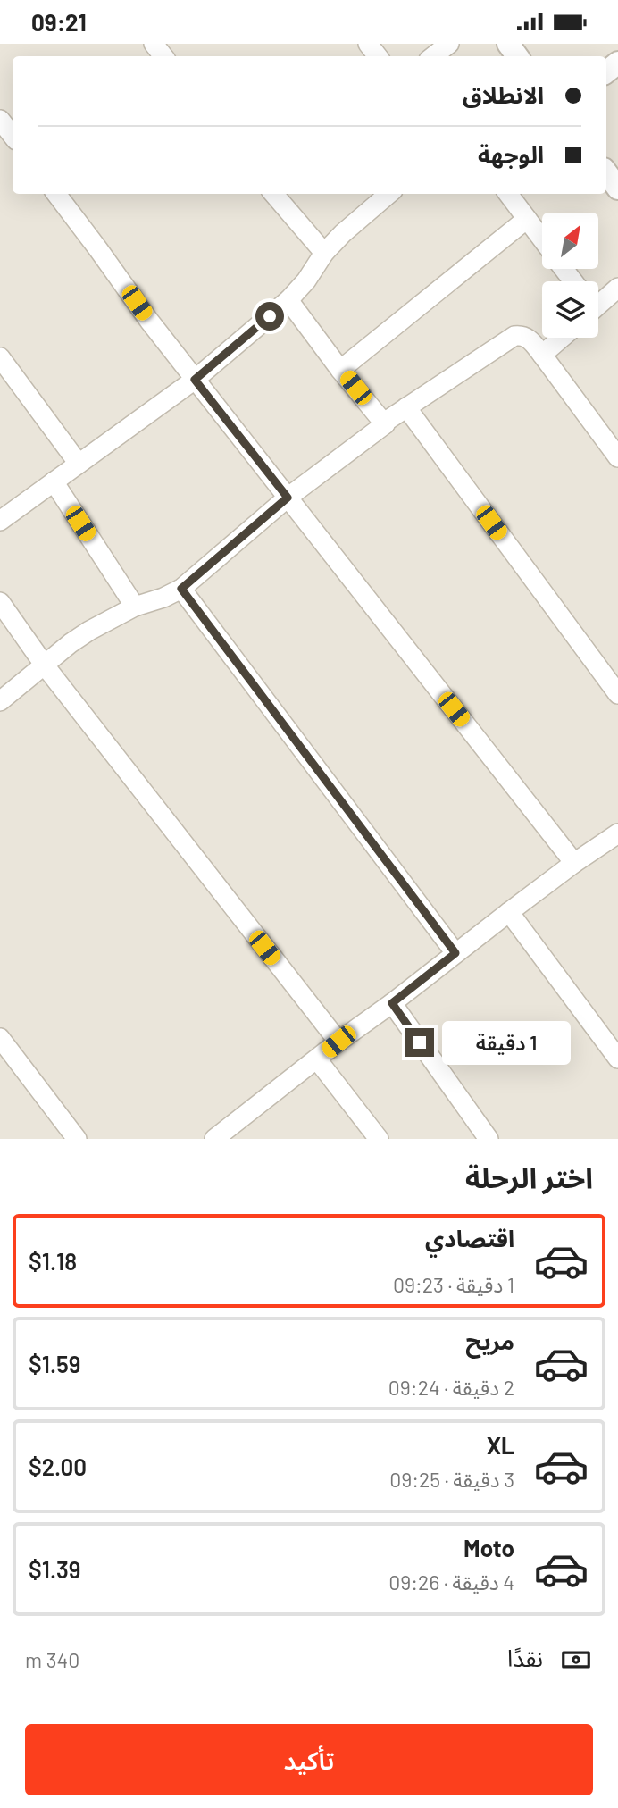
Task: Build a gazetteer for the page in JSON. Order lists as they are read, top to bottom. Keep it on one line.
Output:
{"north":"top right","page":{"status":"09:21","banner":["الانطلاق","الوجهة"],"bubble":"1 دقيقة","heading":"اختر الرحلة","list":[{"name":"اقتصادي","note":"1 دقيقة · 09:23","value":"$1.18"},{"name":"مريح","note":"2 دقيقة · 09:24","value":"$1.59"},{"name":"XL","note":"3 دقيقة · 09:25","value":"$2.00"},{"name":"Moto","note":"4 دقيقة · 09:26","value":"$1.39"}],"pay":["نقدًا","340 m"],"buttons":"تأكيد"}}
